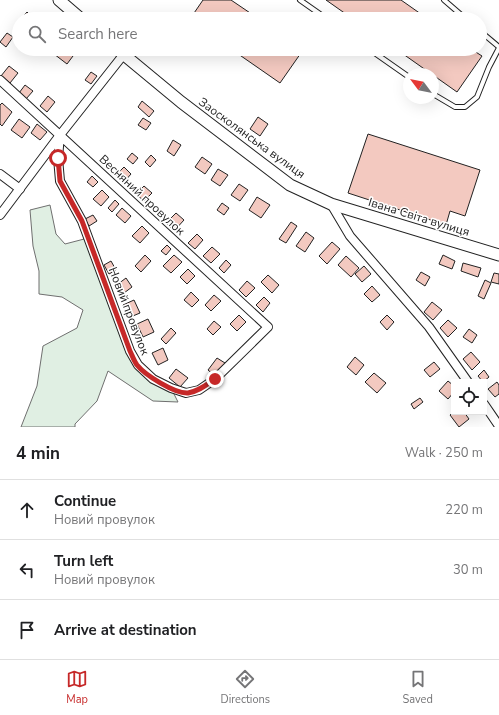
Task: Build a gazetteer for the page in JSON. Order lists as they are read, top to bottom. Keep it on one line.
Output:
{"streets":{"street":["Заосколянська вулиця","Весняний провулок","Івана Світа вулиця","Новий провулок"]},"crossings":[["Заосколянська вулиця","Івана Світа вулиця"],["Весняний провулок","Новий провулок"]],"north":"top left","page":{"search":"Search here","heading":["4 min","Walk · 250 m"],"list":[["Continue","Новий провулок","220 m"],["Turn left","Новий провулок","30 m"],"Arrive at destination"],"nav":["Map","Directions","Saved"]}}
